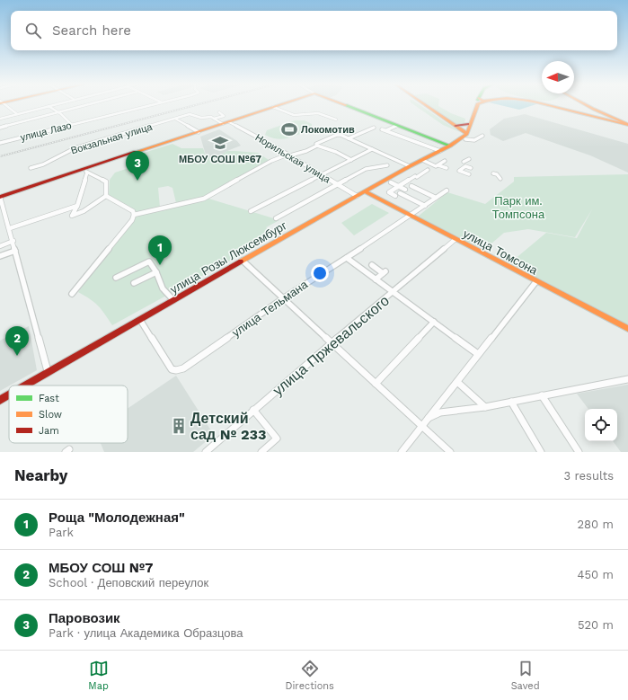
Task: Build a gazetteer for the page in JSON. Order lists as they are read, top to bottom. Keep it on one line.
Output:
{"streets":{"main road":["улица Томсона","улица Розы Люксембург"],"street":["улица Лазо","Вокзальная улица","Норильская улица","улица Тельмана","улица Пржевальского"]},"crossings":[["Норильская улица","улица Розы Люксембург"],["улица Томсона","улица Розы Люксембург"],["улица Томсона","улица Тельмана"],["улица Томсона","улица Пржевальского"],["улица Розы Люксембург","улица Тельмана"]],"parks":["Парк им. Томпсона"],"places":{"sports":["Локомотив"],"school or university":["МБОУ СОШ №67"],"building":["Детский сад № 233"]},"legend":["Fast","Slow","Jam"],"north":"left","page":{"search":"Search here","pins":["3","1","2"],"heading":["Nearby","3 results"],"list":[{"mark":"1","name":"Роща \"Молодежная\"","note":"Park","value":"280 m"},{"mark":"2","name":"МБОУ СОШ №7","note":"School · Деповский переулок","value":"450 m"},{"mark":"3","name":"Паровозик","note":"Park · улица Академика Образцова","value":"520 m"}],"nav":["Map","Directions","Saved"]}}
